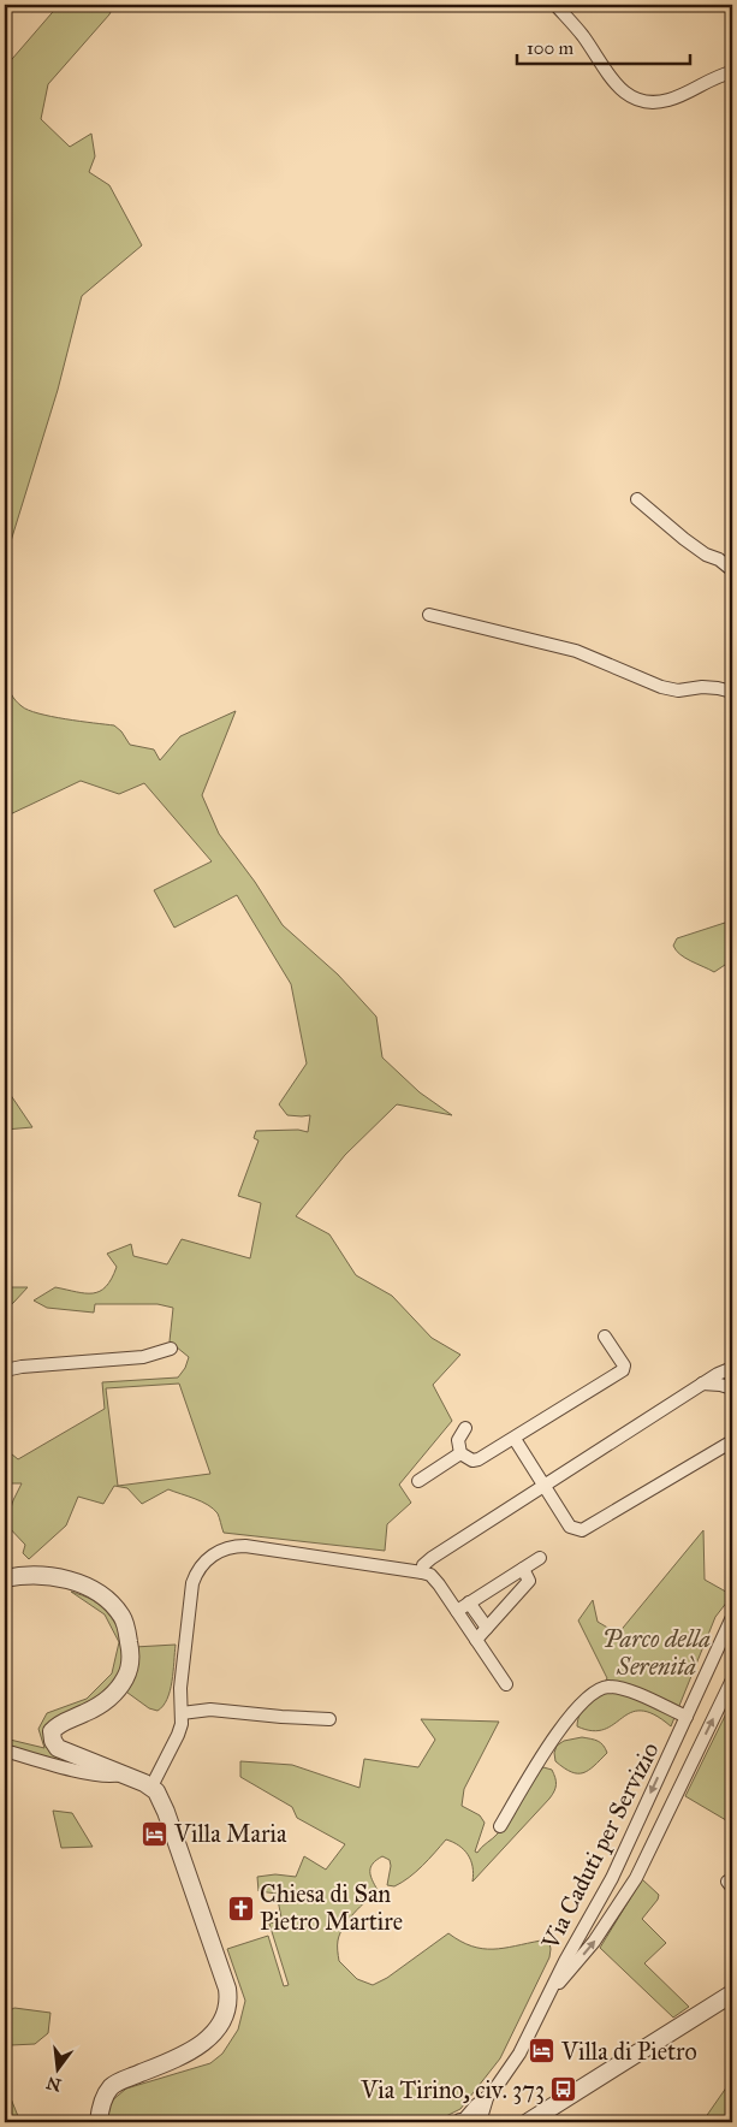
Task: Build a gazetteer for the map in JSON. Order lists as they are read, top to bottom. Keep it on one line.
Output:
{"streets":{"street":["Via Caduti per Servizio"]},"parks":["Parco della Serenità"],"places":{"hotel":["Villa Maria","Villa di Pietro"],"church":["Chiesa di San Pietro Martire"],"bus stop":["Via Tirino, civ. 373"]},"scale_bar":"100 m","north":"bottom"}
